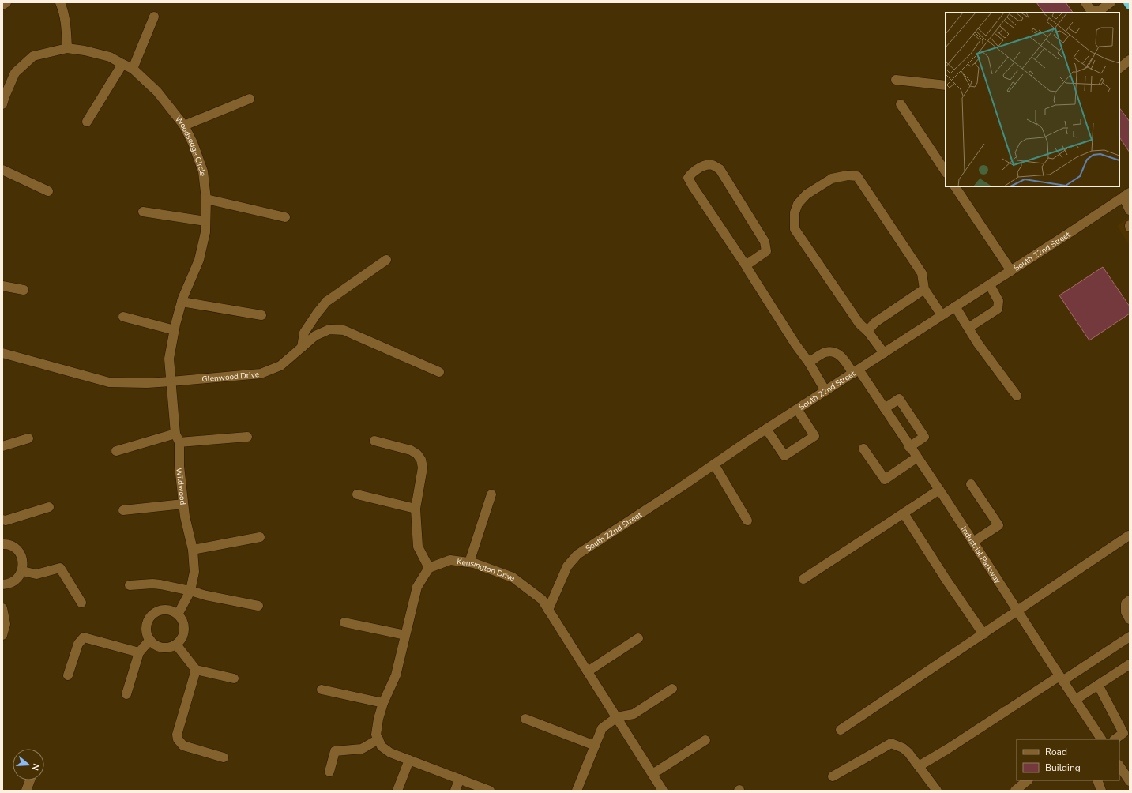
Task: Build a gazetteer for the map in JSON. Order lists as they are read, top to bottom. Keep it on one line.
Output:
{"streets":{"street":["Woodsedge Circle","South 22nd Street","Glenwood Drive","Wildwood","Industrial Parkway","Kensington Drive"]},"crossings":[["Woodsedge Circle","Glenwood Drive"],["Woodsedge Circle","Wildwood"],["South 22nd Street","Industrial Parkway"],["South 22nd Street","Kensington Drive"],["Glenwood Drive","Wildwood"]],"legend":["Road","Building"],"north":"right"}
